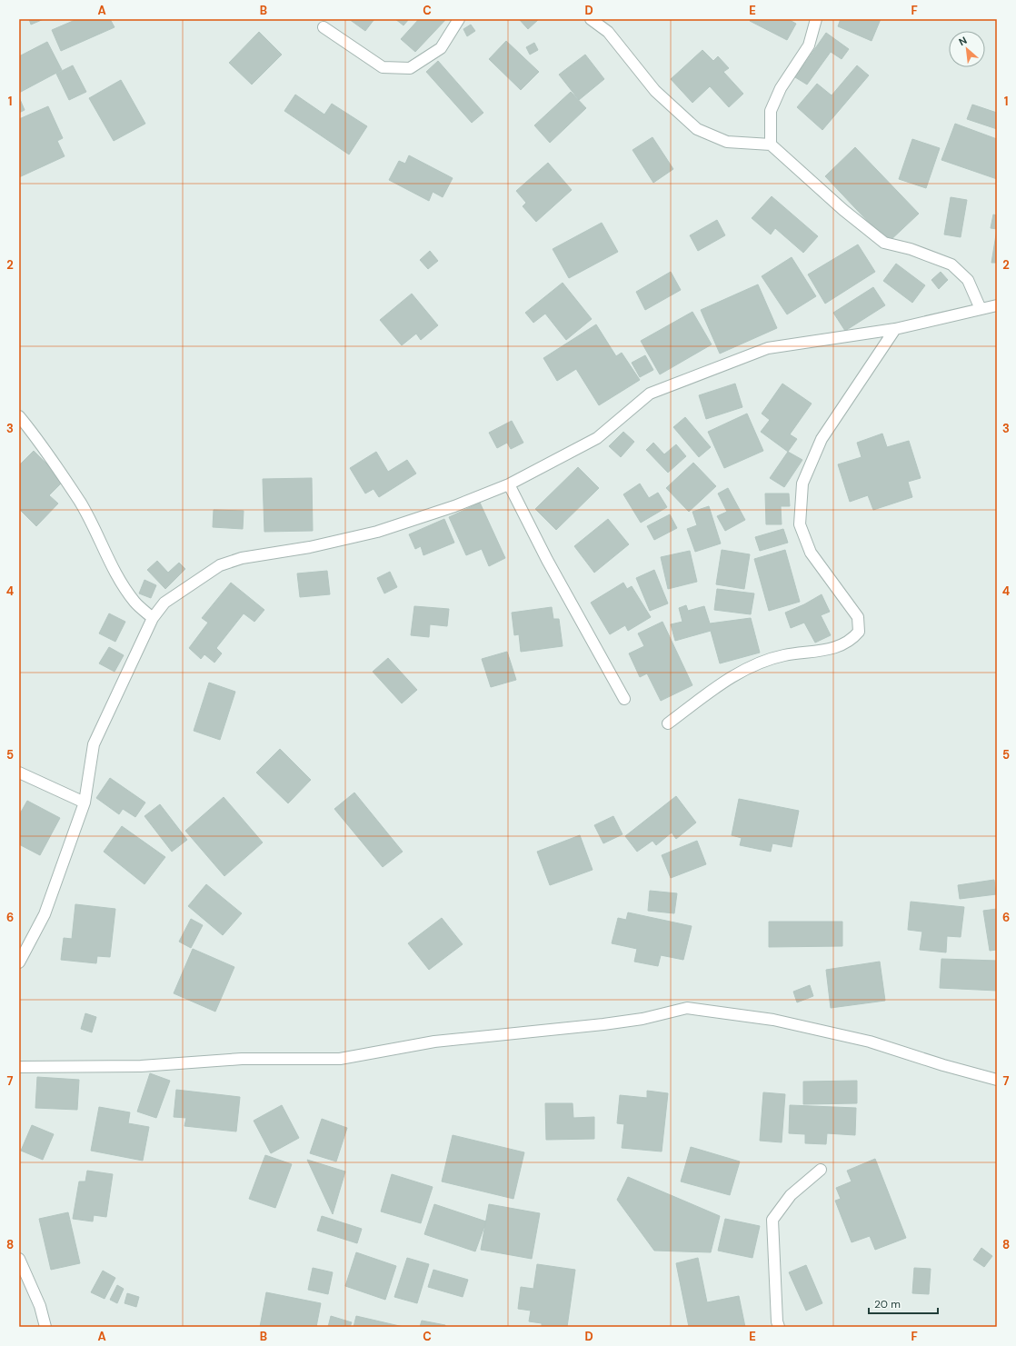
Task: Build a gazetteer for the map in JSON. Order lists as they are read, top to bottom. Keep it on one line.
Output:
{"scale_bar":"20 m","north":"top left","grid":{"columns":["A","B","C","D","E","F"],"rows":["1","2","3","4","5","6","7","8"]}}
